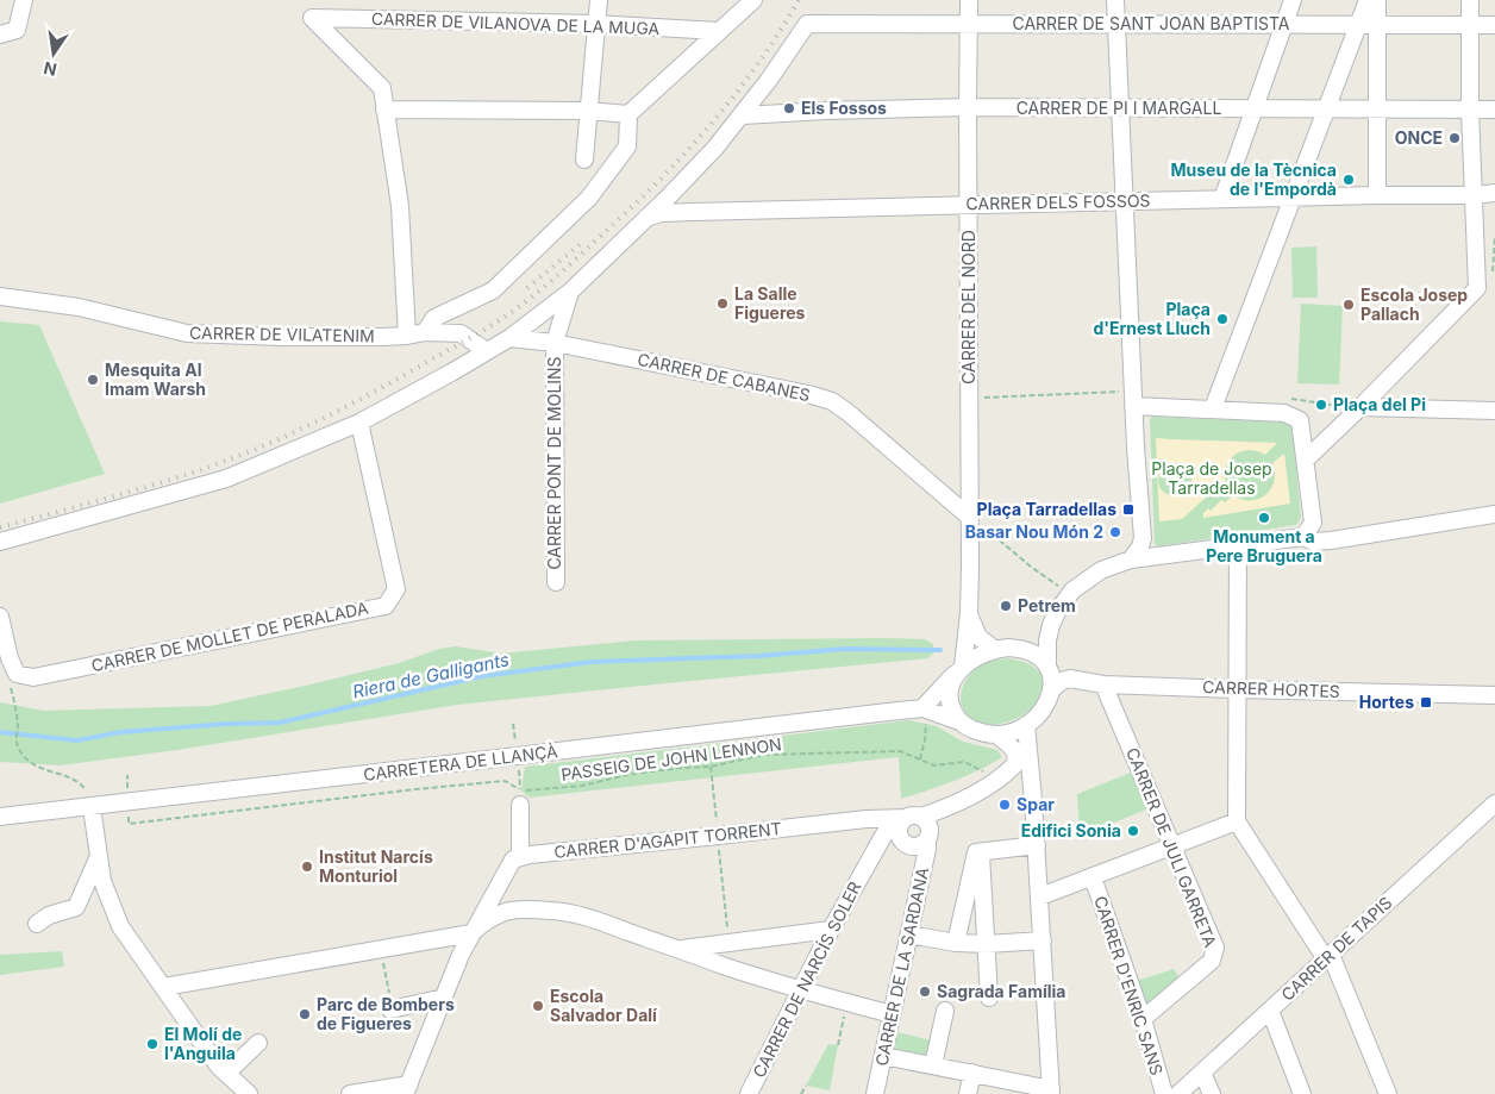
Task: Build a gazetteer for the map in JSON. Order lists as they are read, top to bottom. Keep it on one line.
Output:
{"streets":{"street":["CARRER DE VILANOVA DE LA MUGA","CARRER DE SANT JOAN BAPTISTA","CARRER DE PI I MARGALL","CARRER DELS FOSSOS","CARRER DEL NORD","CARRER DE VILATENIM","CARRER DE CABANES","CARRER PONT DE MOLINS","CARRER DE MOLLET DE PERALADA","CARRER HORTES","CARRETERA DE LLANÇÀ","CARRER D'AGAPIT TORRENT","CARRER DE JULI GARRETA","CARRER DE TAPIS","CARRER DE LA SARDANA","CARRER DE NARCÍS SOLER","CARRER D'ENRIC SANS"],"path":["PASSEIG DE JOHN LENNON"]},"crossings":[["CARRER DE SANT JOAN BAPTISTA","CARRER DE PI I MARGALL"],["CARRER DE SANT JOAN BAPTISTA","CARRER DEL NORD"],["CARRER DE PI I MARGALL","CARRER DEL NORD"],["CARRER DELS FOSSOS","CARRER DEL NORD"],["CARRER DEL NORD","CARRER DE CABANES"],["CARRER DEL NORD","CARRER HORTES"],["CARRER DEL NORD","CARRETERA DE LLANÇÀ"],["CARRER DE CABANES","CARRER PONT DE MOLINS"],["CARRER HORTES","CARRETERA DE LLANÇÀ"],["CARRER HORTES","CARRER DE JULI GARRETA"],["PASSEIG DE JOHN LENNON","CARRER DE NARCÍS SOLER"],["CARRER D'AGAPIT TORRENT","CARRER DE LA SARDANA"],["CARRER D'AGAPIT TORRENT","CARRER DE NARCÍS SOLER"],["CARRER DE JULI GARRETA","CARRER D'ENRIC SANS"],["CARRER DE LA SARDANA","CARRER DE NARCÍS SOLER"]],"water":["Riera de Galligants"],"parks":["Plaça de Josep Tarradellas"],"places":{"other":["Els Fossos","ONCE","Museu de la Tècnica de l'Empordà","La Salle Figueres","Escola Josep Pallach","Plaça d'Ernest Lluch","Mesquita Al Imam Warsh","Plaça del Pi","Monument a Pere Bruguera","Basar Nou Món 2","Petrem","Spar","Edifici Sonia","Institut Narcís Monturiol","Sagrada Família","Escola Salvador Dalí","Parc de Bombers de Figueres","El Molí de l'Anguila"],"transit":["Plaça Tarradellas","Hortes"]},"north":"bottom"}
